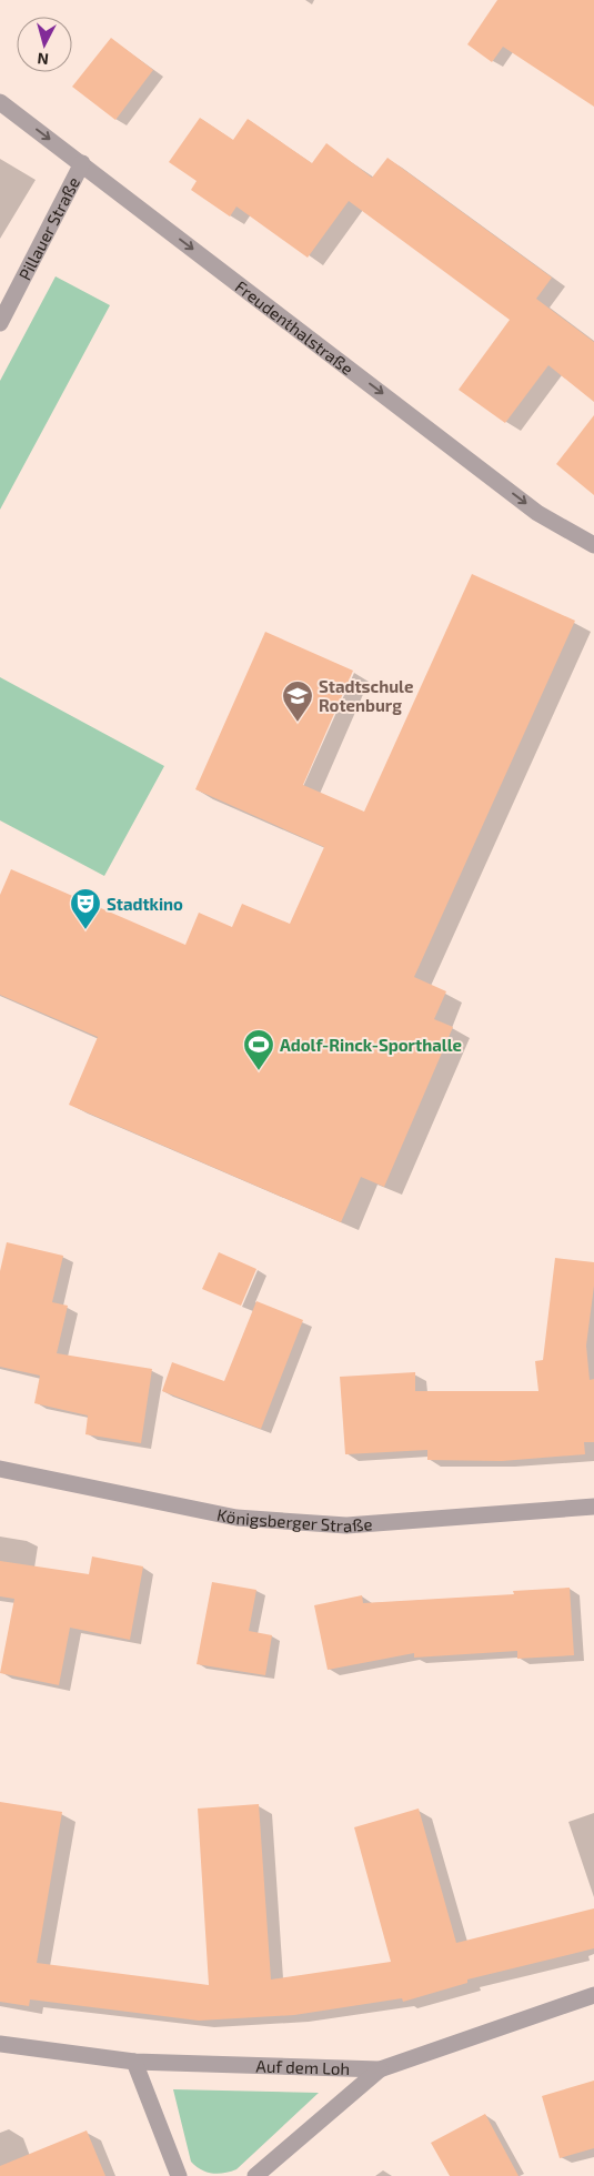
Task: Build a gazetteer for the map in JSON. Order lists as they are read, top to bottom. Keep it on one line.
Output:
{"streets":{"street":["Pillauer Straße","Freudenthalstraße","Königsberger Straße","Auf dem Loh"]},"crossings":[["Pillauer Straße","Freudenthalstraße"]],"one_way":["Freudenthalstraße"],"places":{"school or university":["Stadtschule Rotenburg"],"theatre":["Stadtkino"],"sports":["Adolf-Rinck-Sporthalle"]},"north":"bottom"}
